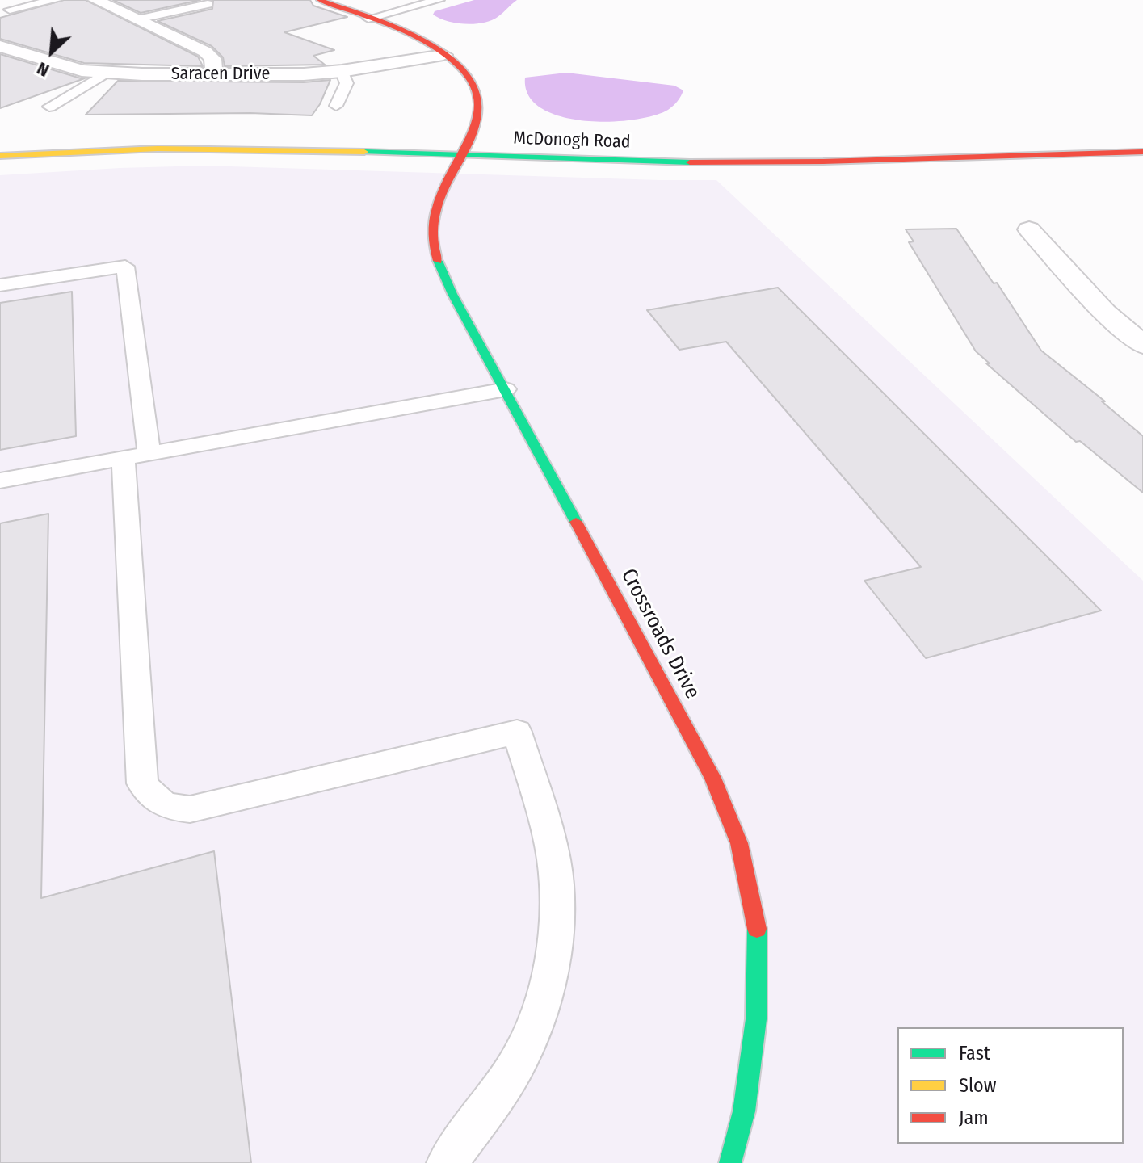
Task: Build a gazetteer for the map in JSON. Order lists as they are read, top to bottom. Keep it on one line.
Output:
{"streets":{"street":["Saracen Drive","McDonogh Road","Crossroads Drive"]},"crossings":[["Saracen Drive","Crossroads Drive"],["McDonogh Road","Crossroads Drive"]],"legend":["Fast","Slow","Jam"],"north":"bottom left"}
